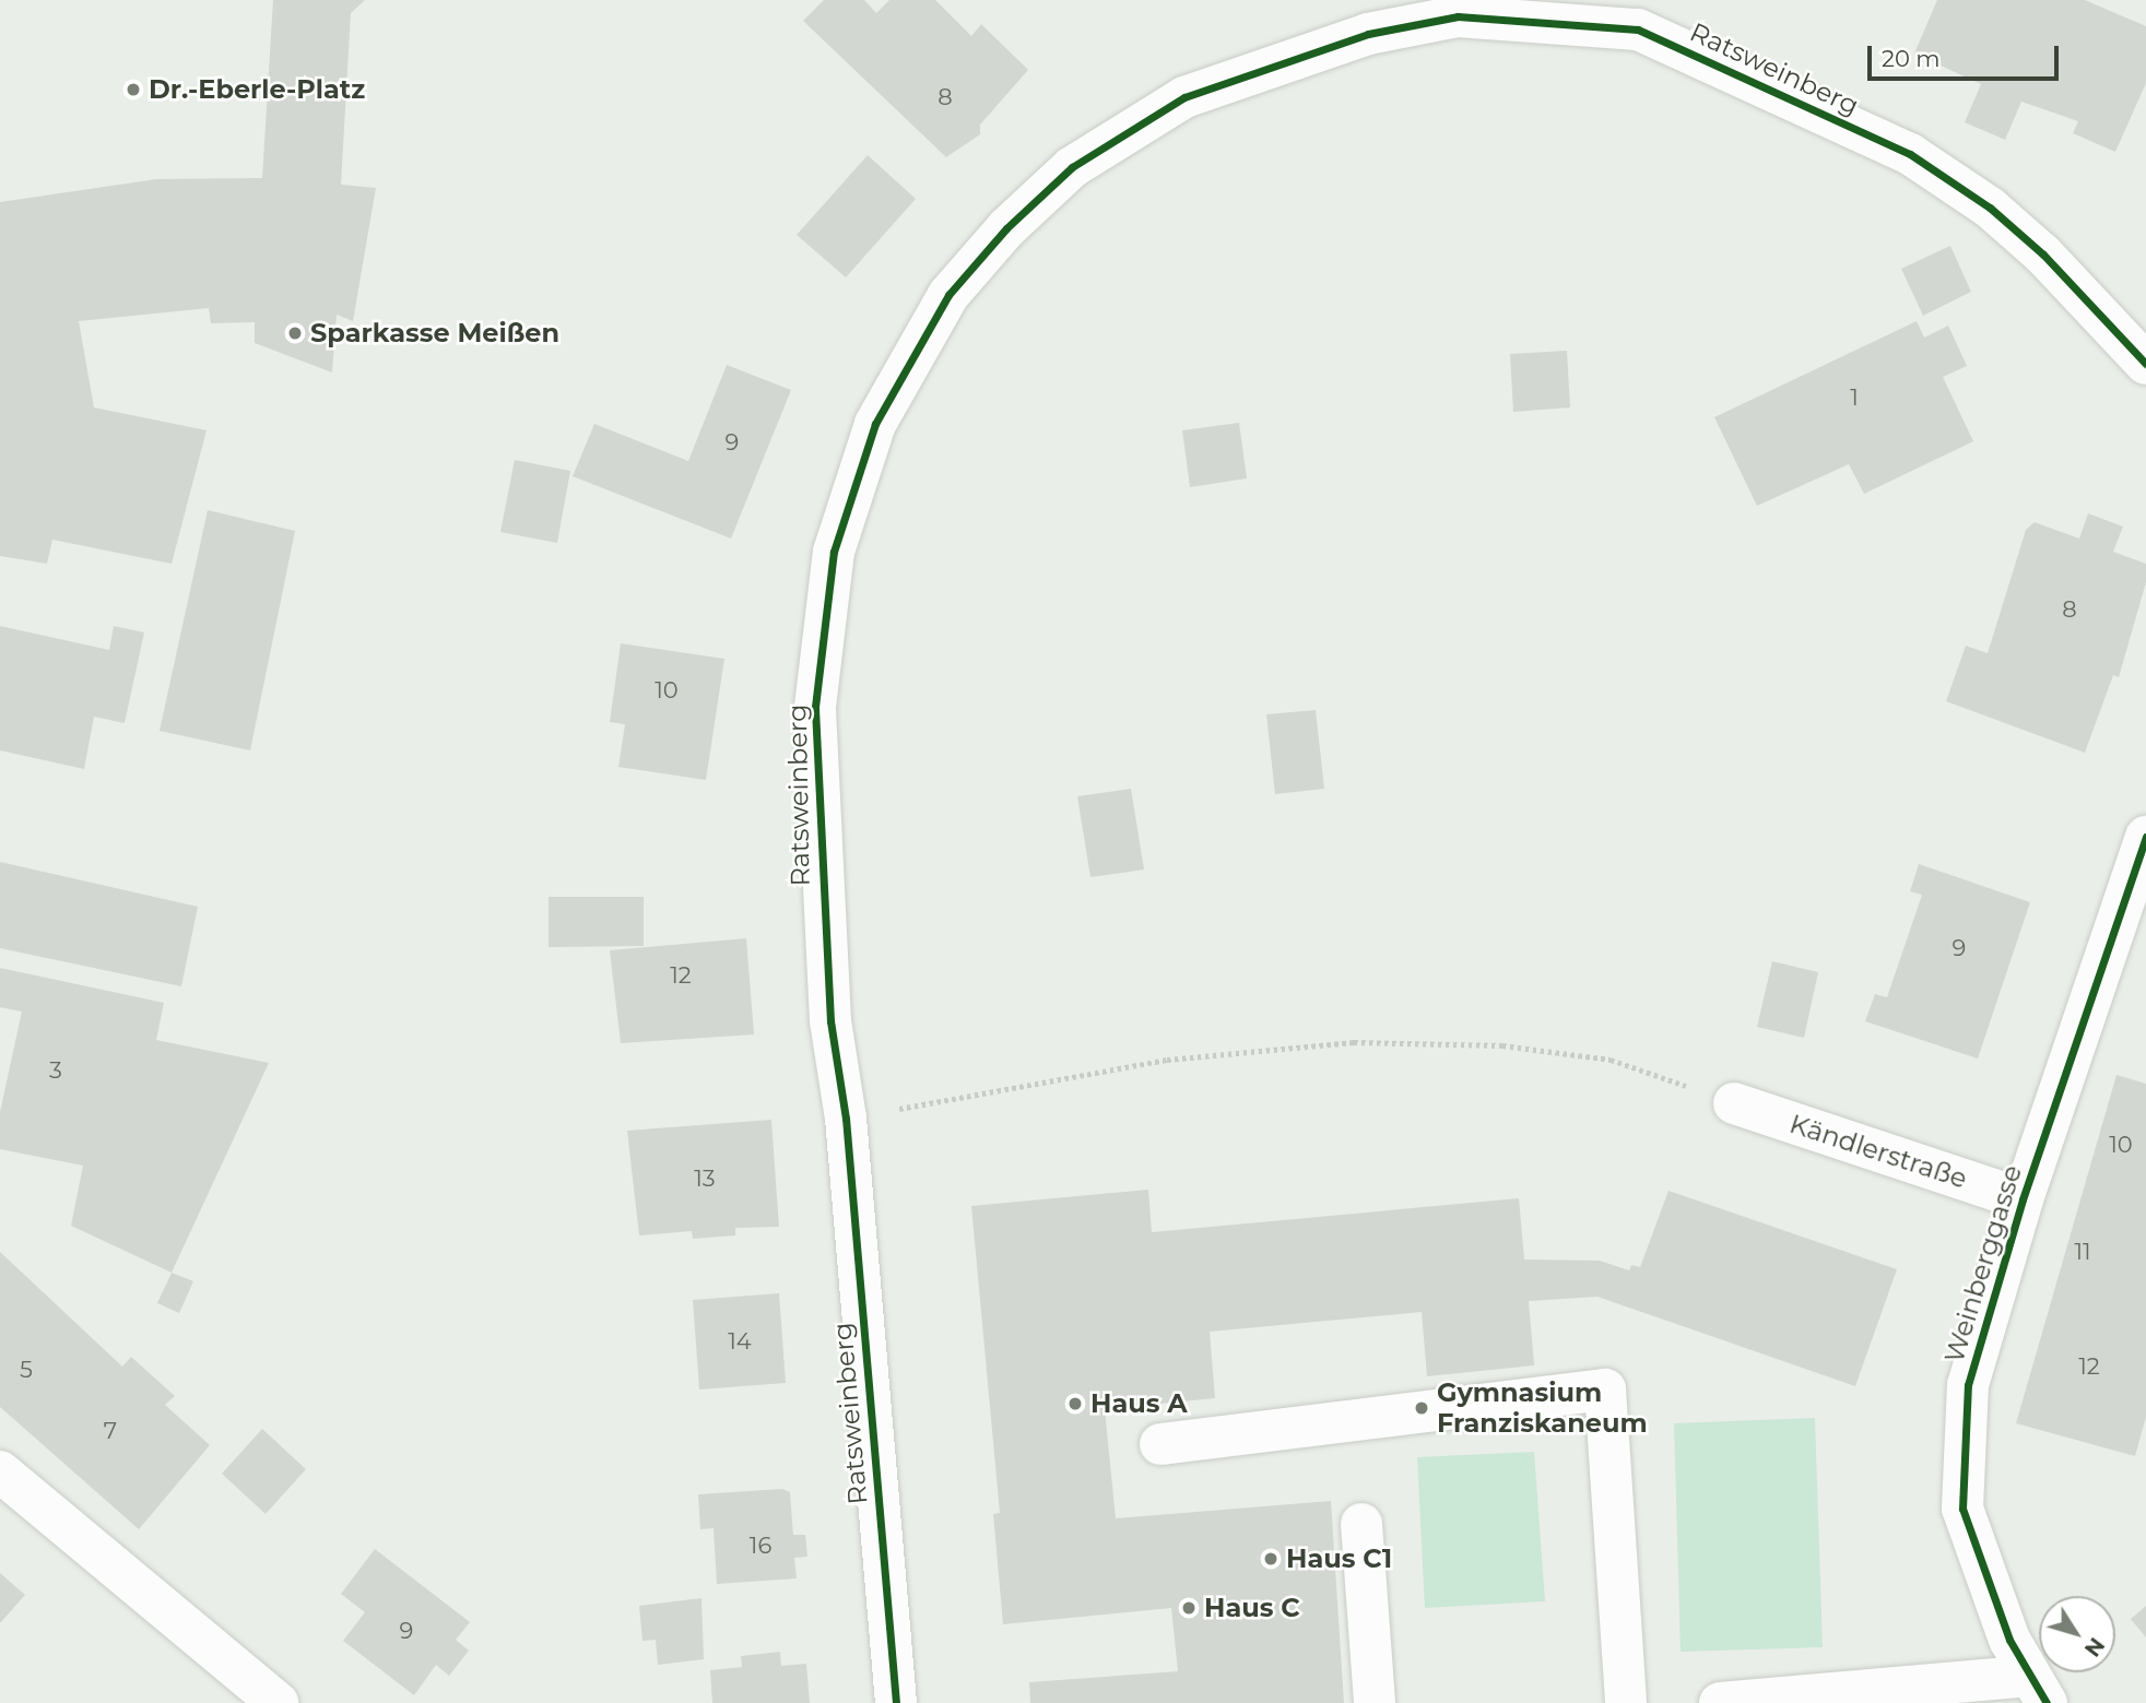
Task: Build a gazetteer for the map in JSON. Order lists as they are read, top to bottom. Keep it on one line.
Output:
{"streets":{"street":["Ratsweinberg","Kändlerstraße","Weinberggasse"]},"crossings":[["Kändlerstraße","Weinberggasse"]],"places":["Dr.-Eberle-Platz","Sparkasse Meißen","Haus A","Gymnasium Franziskaneum","Haus C1","Haus C"],"house_numbers":["8","1","9","8","10","9","12","3","10","13","11","14","12","5","7","16","9"],"scale_bar":"20 m","north":"bottom right"}
